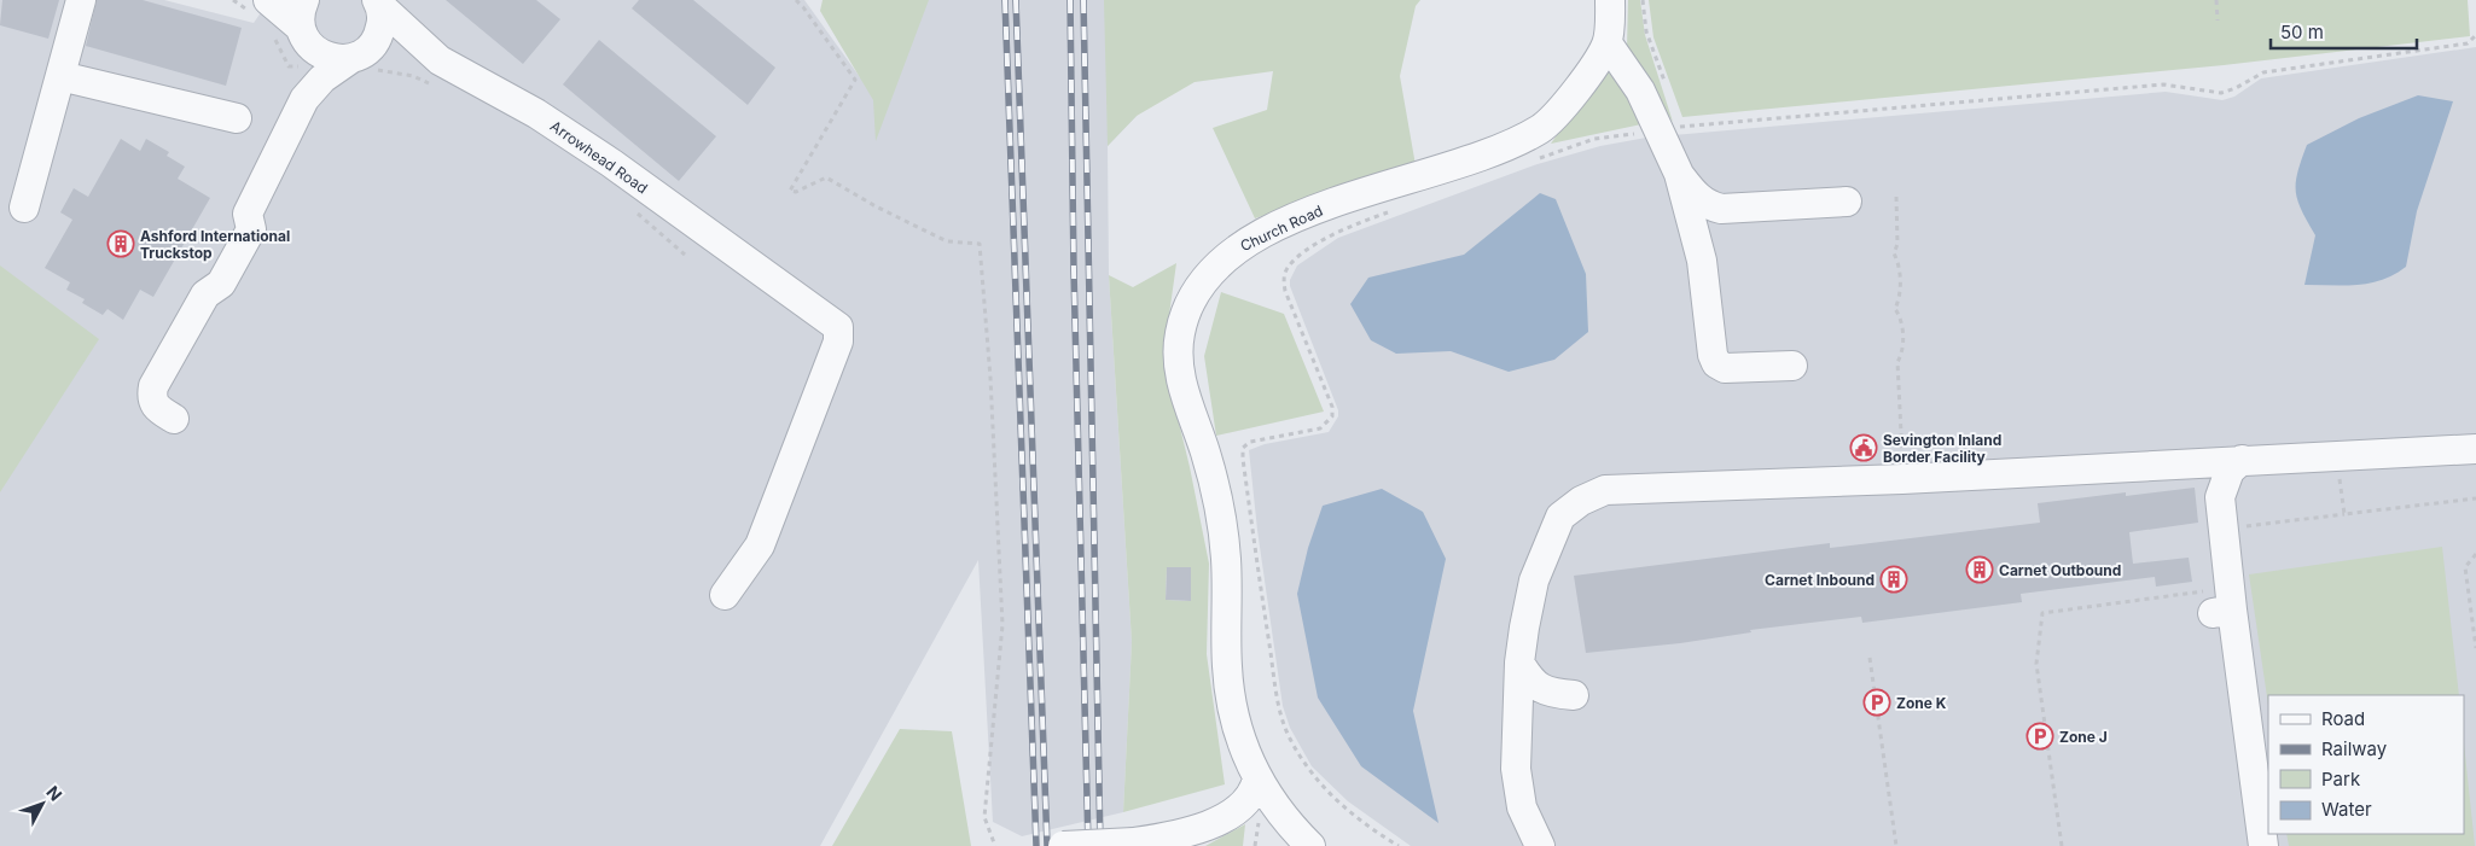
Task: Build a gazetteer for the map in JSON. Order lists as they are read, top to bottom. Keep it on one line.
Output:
{"streets":{"street":["Arrowhead Road","Church Road"]},"places":{"building":["Ashford International Truckstop","Carnet Outbound","Carnet Inbound"],"public building":["Sevington Inland Border Facility"],"parking":["Zone K","Zone J"]},"legend":["Road","Railway","Park","Water"],"scale_bar":"50 m","north":"top right"}
